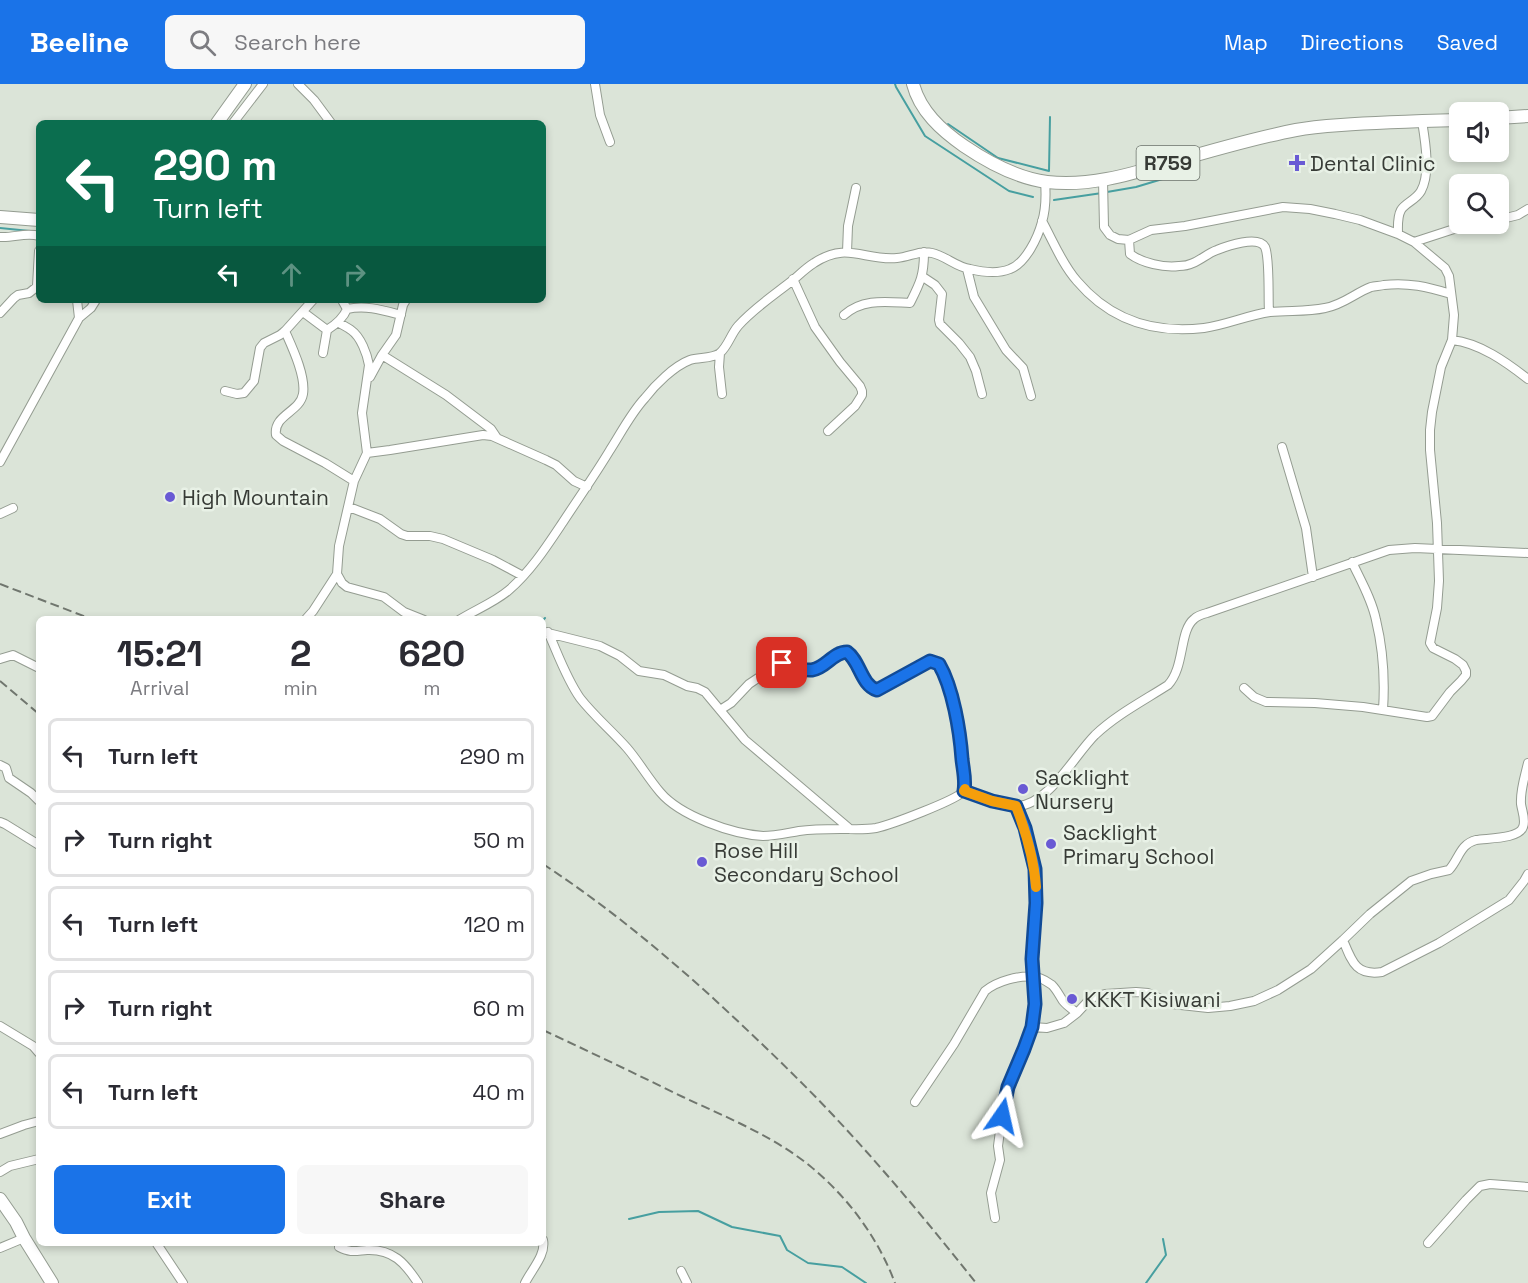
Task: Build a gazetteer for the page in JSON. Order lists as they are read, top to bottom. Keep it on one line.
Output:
{"streets":{"main road":["R759"]},"places":{"health":["Dental Clinic"],"other":["High Mountain","Sacklight Nursery","Sacklight Primary School","Rose Hill Secondary School","KKKT Kisiwani"]},"page":{"header":"Beeline","search":"Search here","nav":["Map","Directions","Saved"],"turn":["290 m","Turn left"],"eta":["15:21","Arrival","2","min","620","m"],"list":[{"name":"Turn left","value":"290 m"},{"name":"Turn right","value":"50 m"},{"name":"Turn left","value":"120 m"},{"name":"Turn right","value":"60 m"},{"name":"Turn left","value":"40 m"}],"buttons":["Exit","Share"]}}
